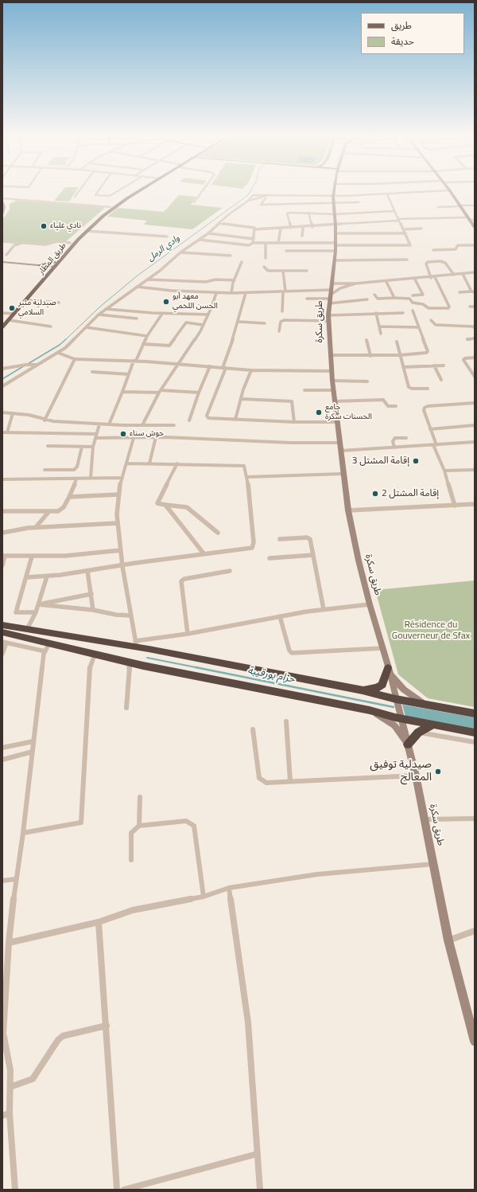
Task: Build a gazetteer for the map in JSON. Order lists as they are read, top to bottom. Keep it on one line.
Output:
{"streets":{"main road":["طريق المطار","طريق سكرة"]},"water":["وادي الرمل","حزام بورقيبة"],"parks":["Résidence du Gouverneur de Sfax"],"places":["نادي علياء","معهد أبو الحسن اللخمي","صيدلية منير السلامي","جامع الحسنات سكرة","حوش سناء","إقامة المشتل 3","إقامة المشتل 2","صيدلية توفيق المعالج"],"legend":["طريق","حديقة"]}
